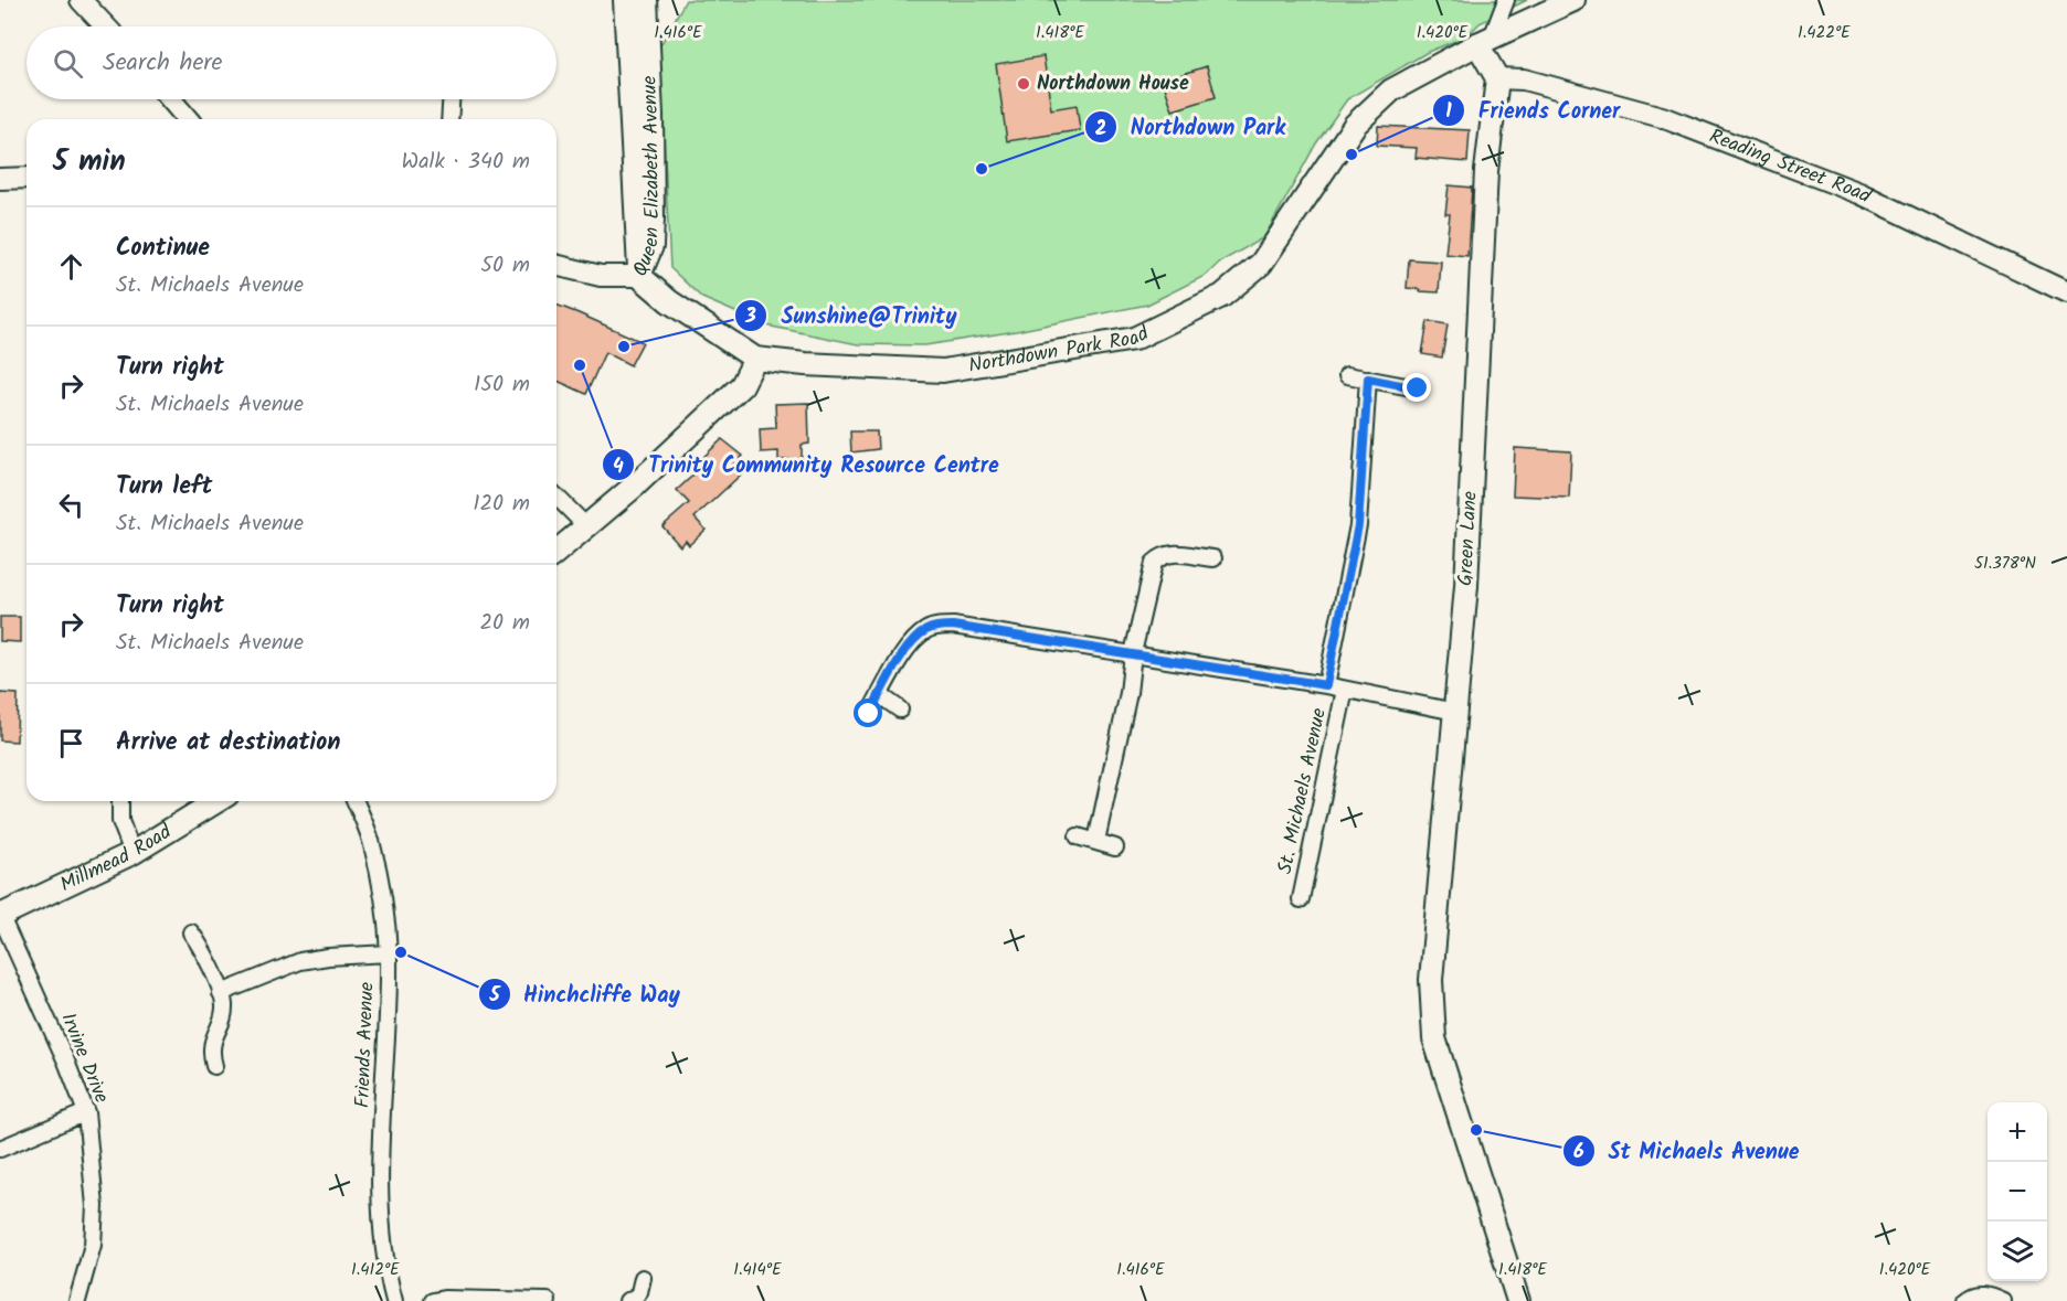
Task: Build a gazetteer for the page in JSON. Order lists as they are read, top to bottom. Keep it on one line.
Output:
{"streets":{"main road":["Queen Elizabeth Avenue","Northdown Park Road","Green Lane","Millmead Road"],"street":["Reading Street Road","St. Michaels Avenue","Friends Avenue","Irvine Drive"]},"crossings":[["Queen Elizabeth Avenue","Northdown Park Road"],["Reading Street Road","Green Lane"],["Green Lane","St. Michaels Avenue"],["Millmead Road","Irvine Drive"]],"places":["Northdown House","Friends Corner","Northdown Park","Sunshine@Trinity","Trinity Community Resource Centre","Hinchcliffe Way","St Michaels Avenue"],"page":{"search":"Search here","heading":["5 min","Walk · 340 m"],"list":[["Continue","St. Michaels Avenue","50 m"],["Turn right","St. Michaels Avenue","150 m"],["Turn left","St. Michaels Avenue","120 m"],["Turn right","St. Michaels Avenue","20 m"],"Arrive at destination"],"map_buttons":["+","−"]},"coordinates":["1.420°E","1.422°E","1.416°E","1.418°E","51.378°N","1.412°E","1.414°E"]}
